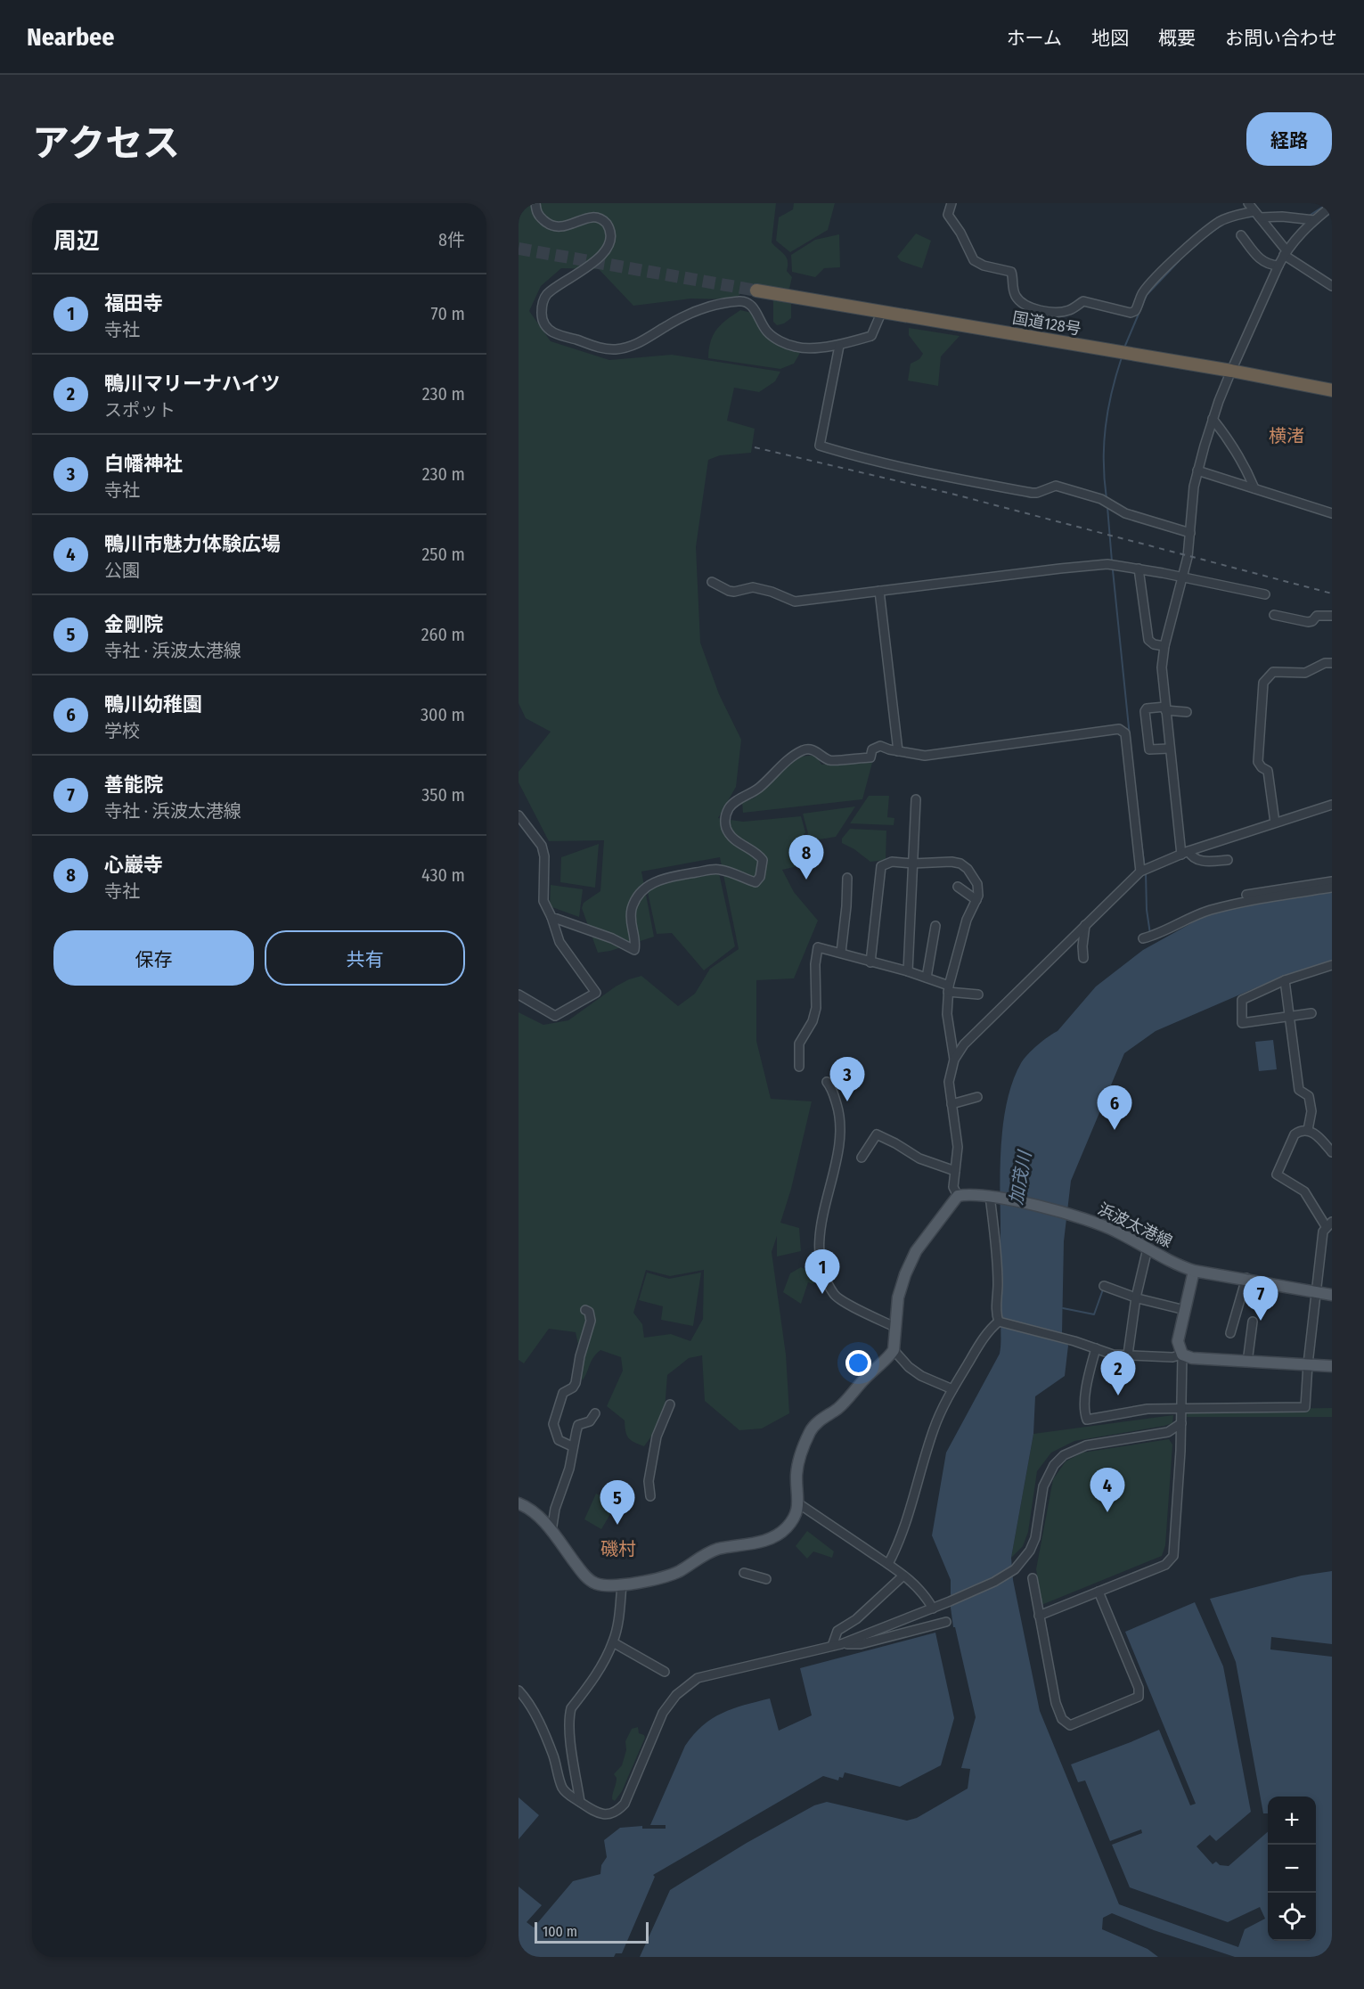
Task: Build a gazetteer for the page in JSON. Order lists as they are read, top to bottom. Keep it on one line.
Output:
{"streets":{"highway":["国道128号"],"main road":["浜波太港線"]},"districts":["横渚","磯村"],"water":["加茂川"],"scale_bar":"100 m","page":{"header":"Nearbee","nav":["ホーム","地図","概要","お問い合わせ"],"title":"アクセス","buttons":["経路",["保存","共有"]],"heading":["周辺","8件"],"list":[{"mark":"1","name":"福田寺","note":"寺社","value":"70 m"},{"mark":"2","name":"鴨川マリーナハイツ","note":"スポット","value":"230 m"},{"mark":"3","name":"白幡神社","note":"寺社","value":"230 m"},{"mark":"4","name":"鴨川市魅力体験広場","note":"公園","value":"250 m"},{"mark":"5","name":"金剛院","note":"寺社 · 浜波太港線","value":"260 m"},{"mark":"6","name":"鴨川幼稚園","note":"学校","value":"300 m"},{"mark":"7","name":"善能院","note":"寺社 · 浜波太港線","value":"350 m"},{"mark":"8","name":"心巖寺","note":"寺社","value":"430 m"}],"pins":["8","3","6","1","7","2","4","5"],"map_buttons":["+","−"],"scale":"100 m"}}
